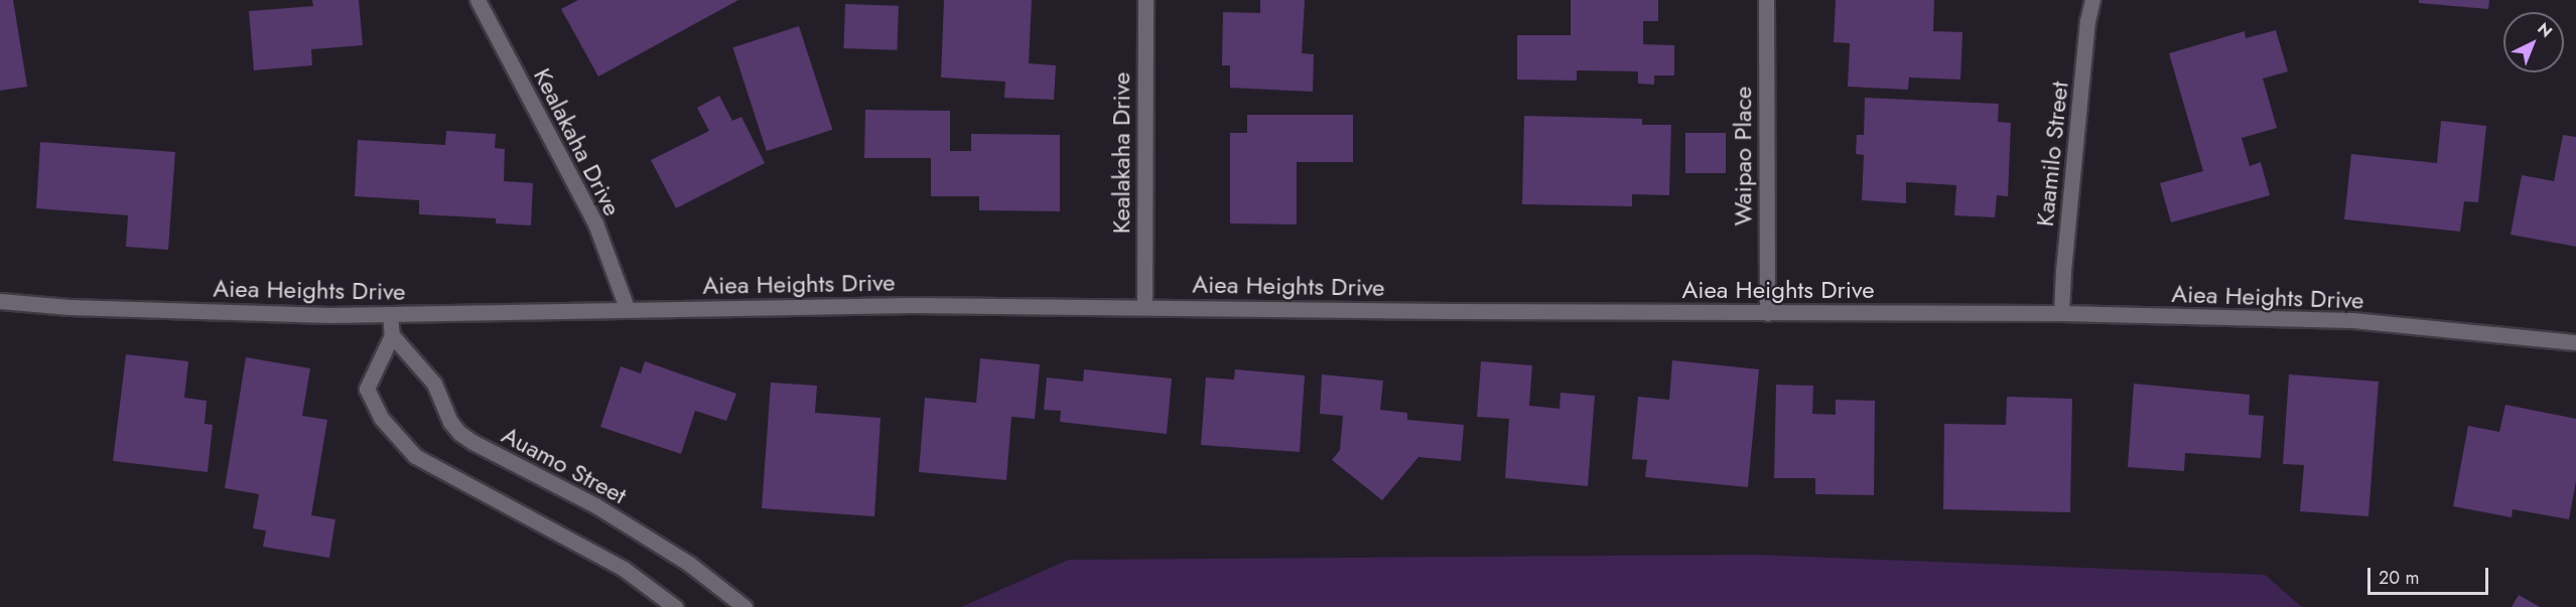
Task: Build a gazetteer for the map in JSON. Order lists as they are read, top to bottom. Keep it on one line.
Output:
{"streets":{"street":["Kealakaha Drive","Kaamilo Street","Waipao Place","Aiea Heights Drive","Auamo Street"]},"crossings":[["Kealakaha Drive","Aiea Heights Drive"],["Kaamilo Street","Aiea Heights Drive"],["Waipao Place","Aiea Heights Drive"]],"scale_bar":"20 m","north":"top right"}
